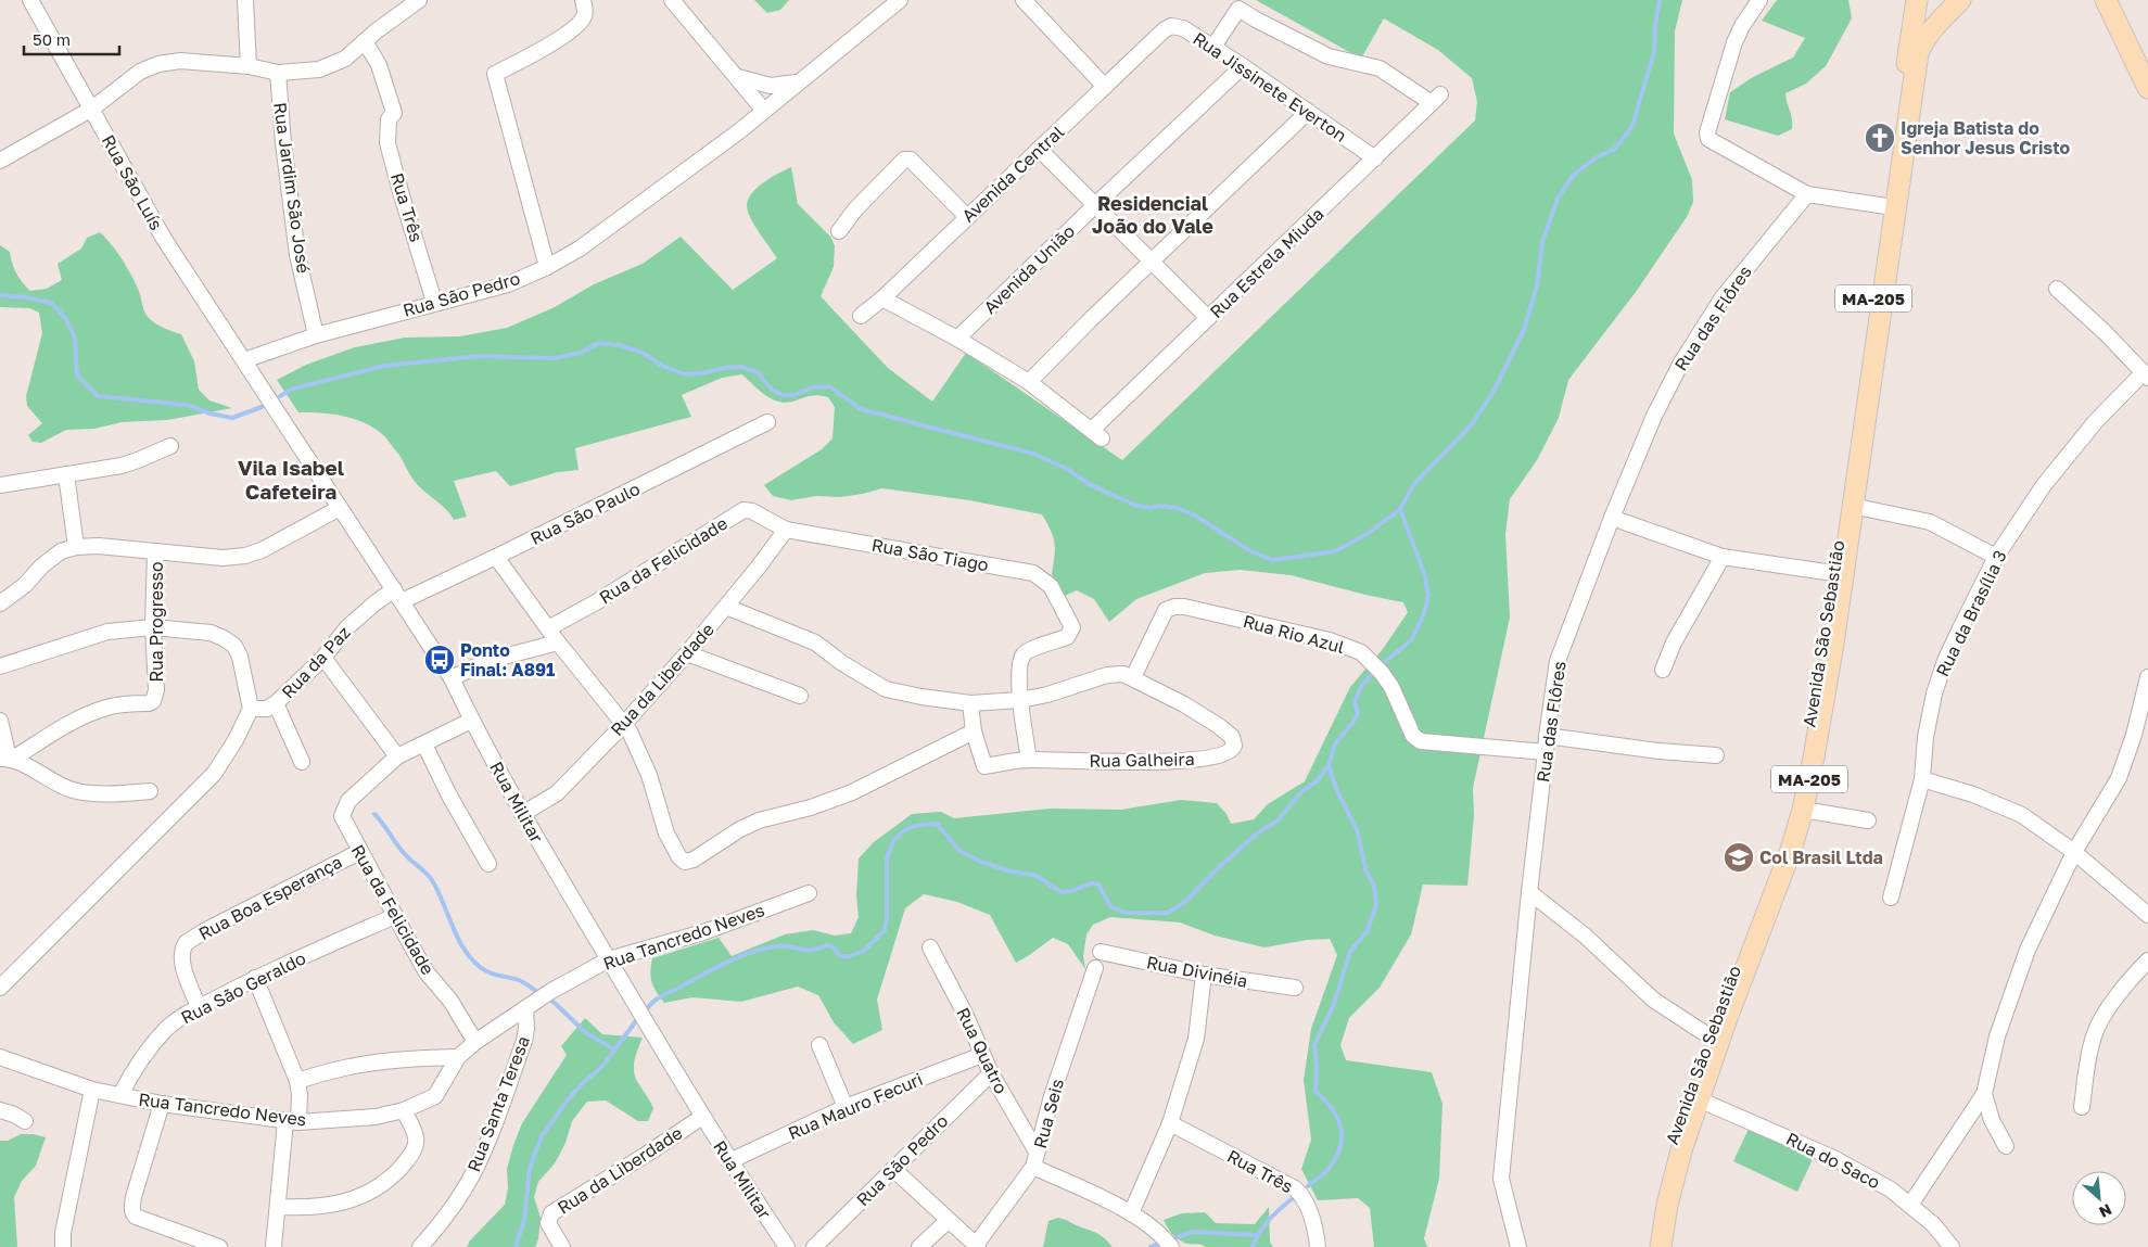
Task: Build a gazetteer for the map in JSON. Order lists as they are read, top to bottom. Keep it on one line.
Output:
{"streets":{"main road":["MA-205","Avenida São Sebastião"],"street":["Rua Jissinete Everton","Avenida Central","Rua São Luís","Rua Jardim São José","Rua Três","Rua Estrela Miuda","Avenida União","Rua São Pedro","Rua das Flôres","Rua São Paulo","Rua São Tiago","Rua da Felicidade","Rua da Brasília 3","Rua Progresso","Rua Rio Azul","Rua da Paz","Rua da Liberdade","Rua Galheira","Rua Militar","Rua Boa Esperança","Rua Tancredo Neves","Rua Divinéia","Rua São Geraldo","Rua Quatro","Rua Santa Teresa","Rua Mauro Fecuri","Rua Seis","Rua do Saco"]},"crossings":[["Rua Jissinete Everton","Avenida Central"],["Rua Jissinete Everton","Rua Estrela Miuda"],["Rua Jissinete Everton","Avenida União"],["Rua São Luís","Rua São Pedro"],["Rua São Luís","Rua Militar"],["Rua Jardim São José","Rua São Pedro"],["Rua Três","Rua São Pedro"],["Rua São Pedro","Rua Militar"],["Rua São Pedro","Rua Quatro"],["Rua das Flôres","Rua Rio Azul"],["Rua São Paulo","Rua da Paz"],["Rua São Paulo","Rua Militar"],["Rua São Tiago","Rua da Felicidade"],["Rua São Tiago","Rua da Liberdade"],["Rua da Felicidade","Rua Boa Esperança"],["Rua da Felicidade","Rua Tancredo Neves"],["Rua da Felicidade","Rua São Geraldo"],["Rua Rio Azul","Rua Galheira"],["Avenida São Sebastião","Rua do Saco"],["Rua da Paz","Rua Militar"],["Rua da Liberdade","Rua Militar"],["Rua Militar","Rua Tancredo Neves"],["Rua Militar","Rua Mauro Fecuri"],["Rua Boa Esperança","Rua São Geraldo"],["Rua Tancredo Neves","Rua São Geraldo"],["Rua Tancredo Neves","Rua Santa Teresa"],["Rua Quatro","Rua Mauro Fecuri"],["Rua Quatro","Rua Seis"]],"districts":["Residencial João do Vale","Vila Isabel Cafeteira"],"places":{"church":["Igreja Batista do Senhor Jesus Cristo"],"bus stop":["Ponto Final: A891"],"school or university":["Col Brasil Ltda"]},"scale_bar":"50 m","north":"bottom right"}
